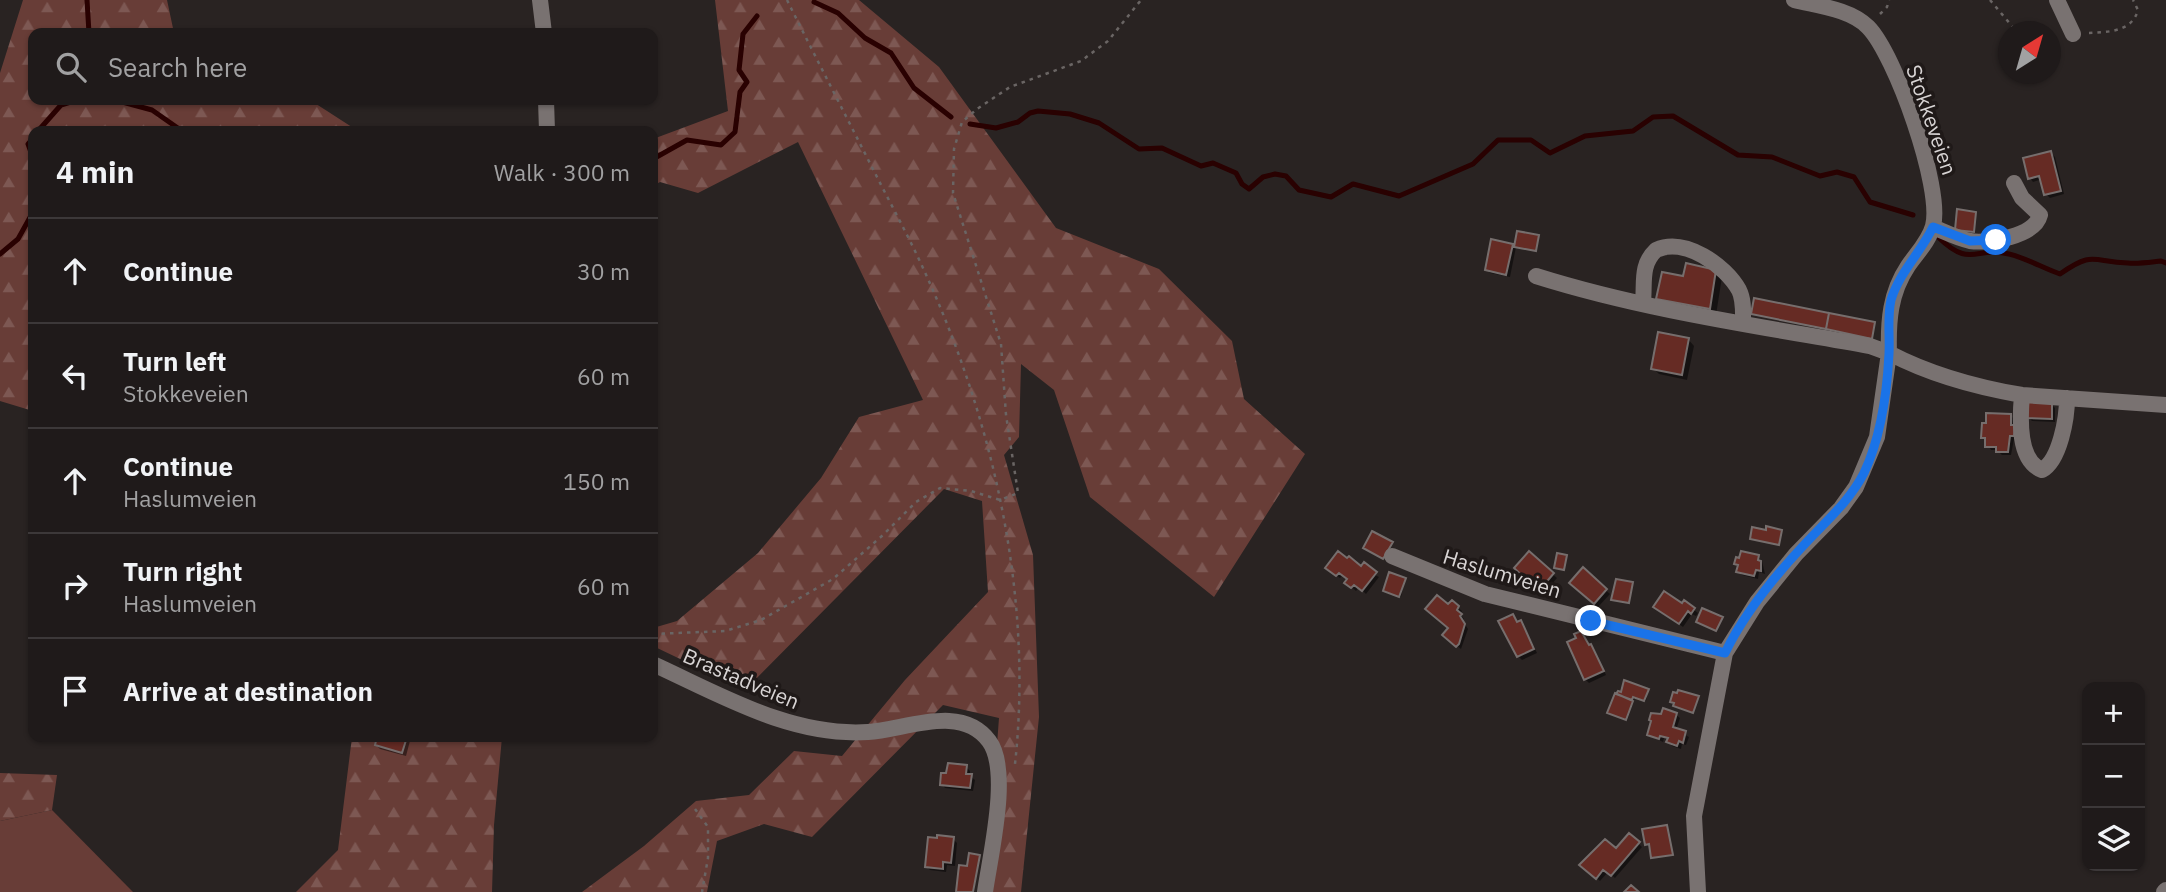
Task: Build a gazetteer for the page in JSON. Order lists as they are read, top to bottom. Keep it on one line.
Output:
{"streets":{"street":["Stokkeveien","Haslumveien","Brastadveien"]},"north":"top right","page":{"search":"Search here","heading":["4 min","Walk · 300 m"],"list":[["Continue","30 m"],["Turn left","Stokkeveien","60 m"],["Continue","Haslumveien","150 m"],["Turn right","Haslumveien","60 m"],"Arrive at destination"],"map_buttons":["+","−"]}}
